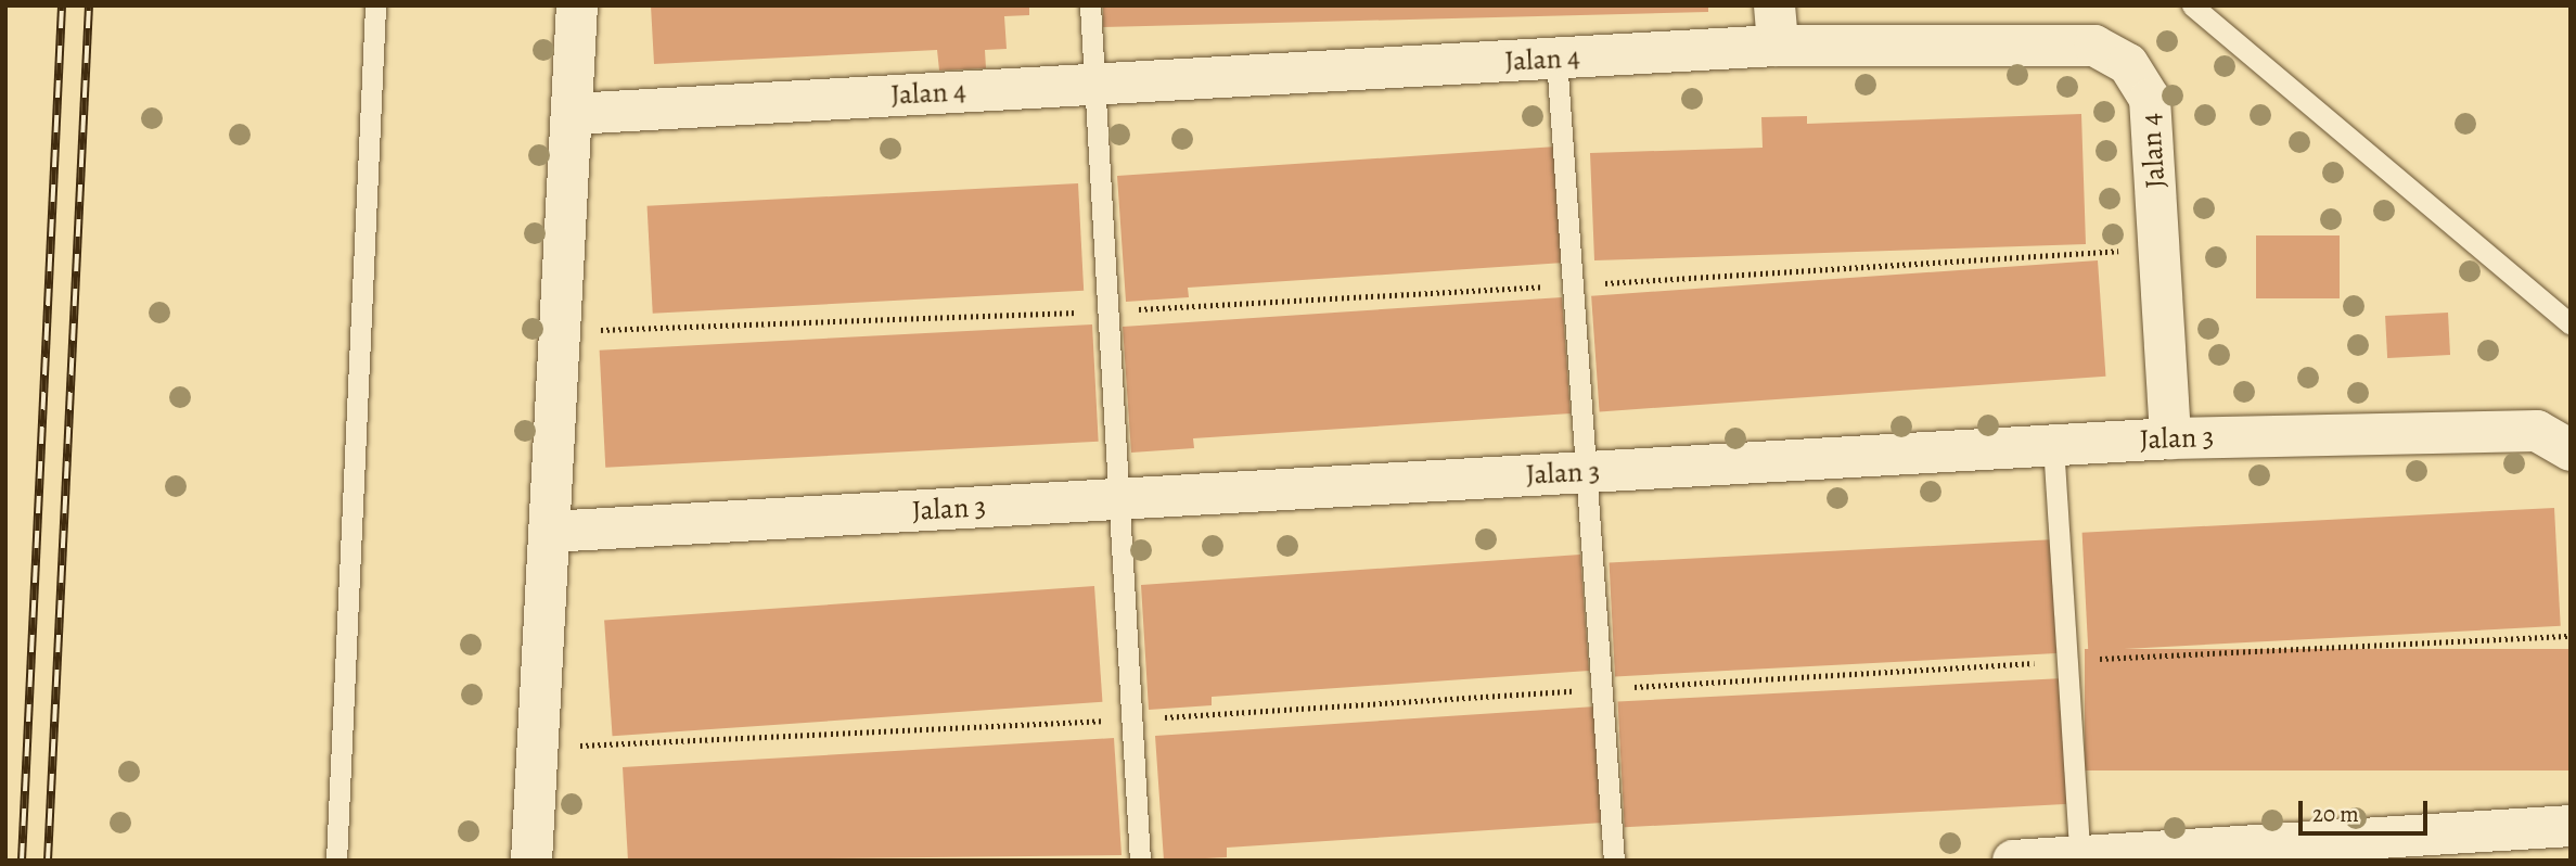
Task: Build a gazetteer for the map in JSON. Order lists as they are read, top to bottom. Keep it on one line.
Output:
{"streets":{"street":["Jalan 4","Jalan 3"]},"crossings":[["Jalan 4","Jalan 3"]],"scale_bar":"20 m"}
